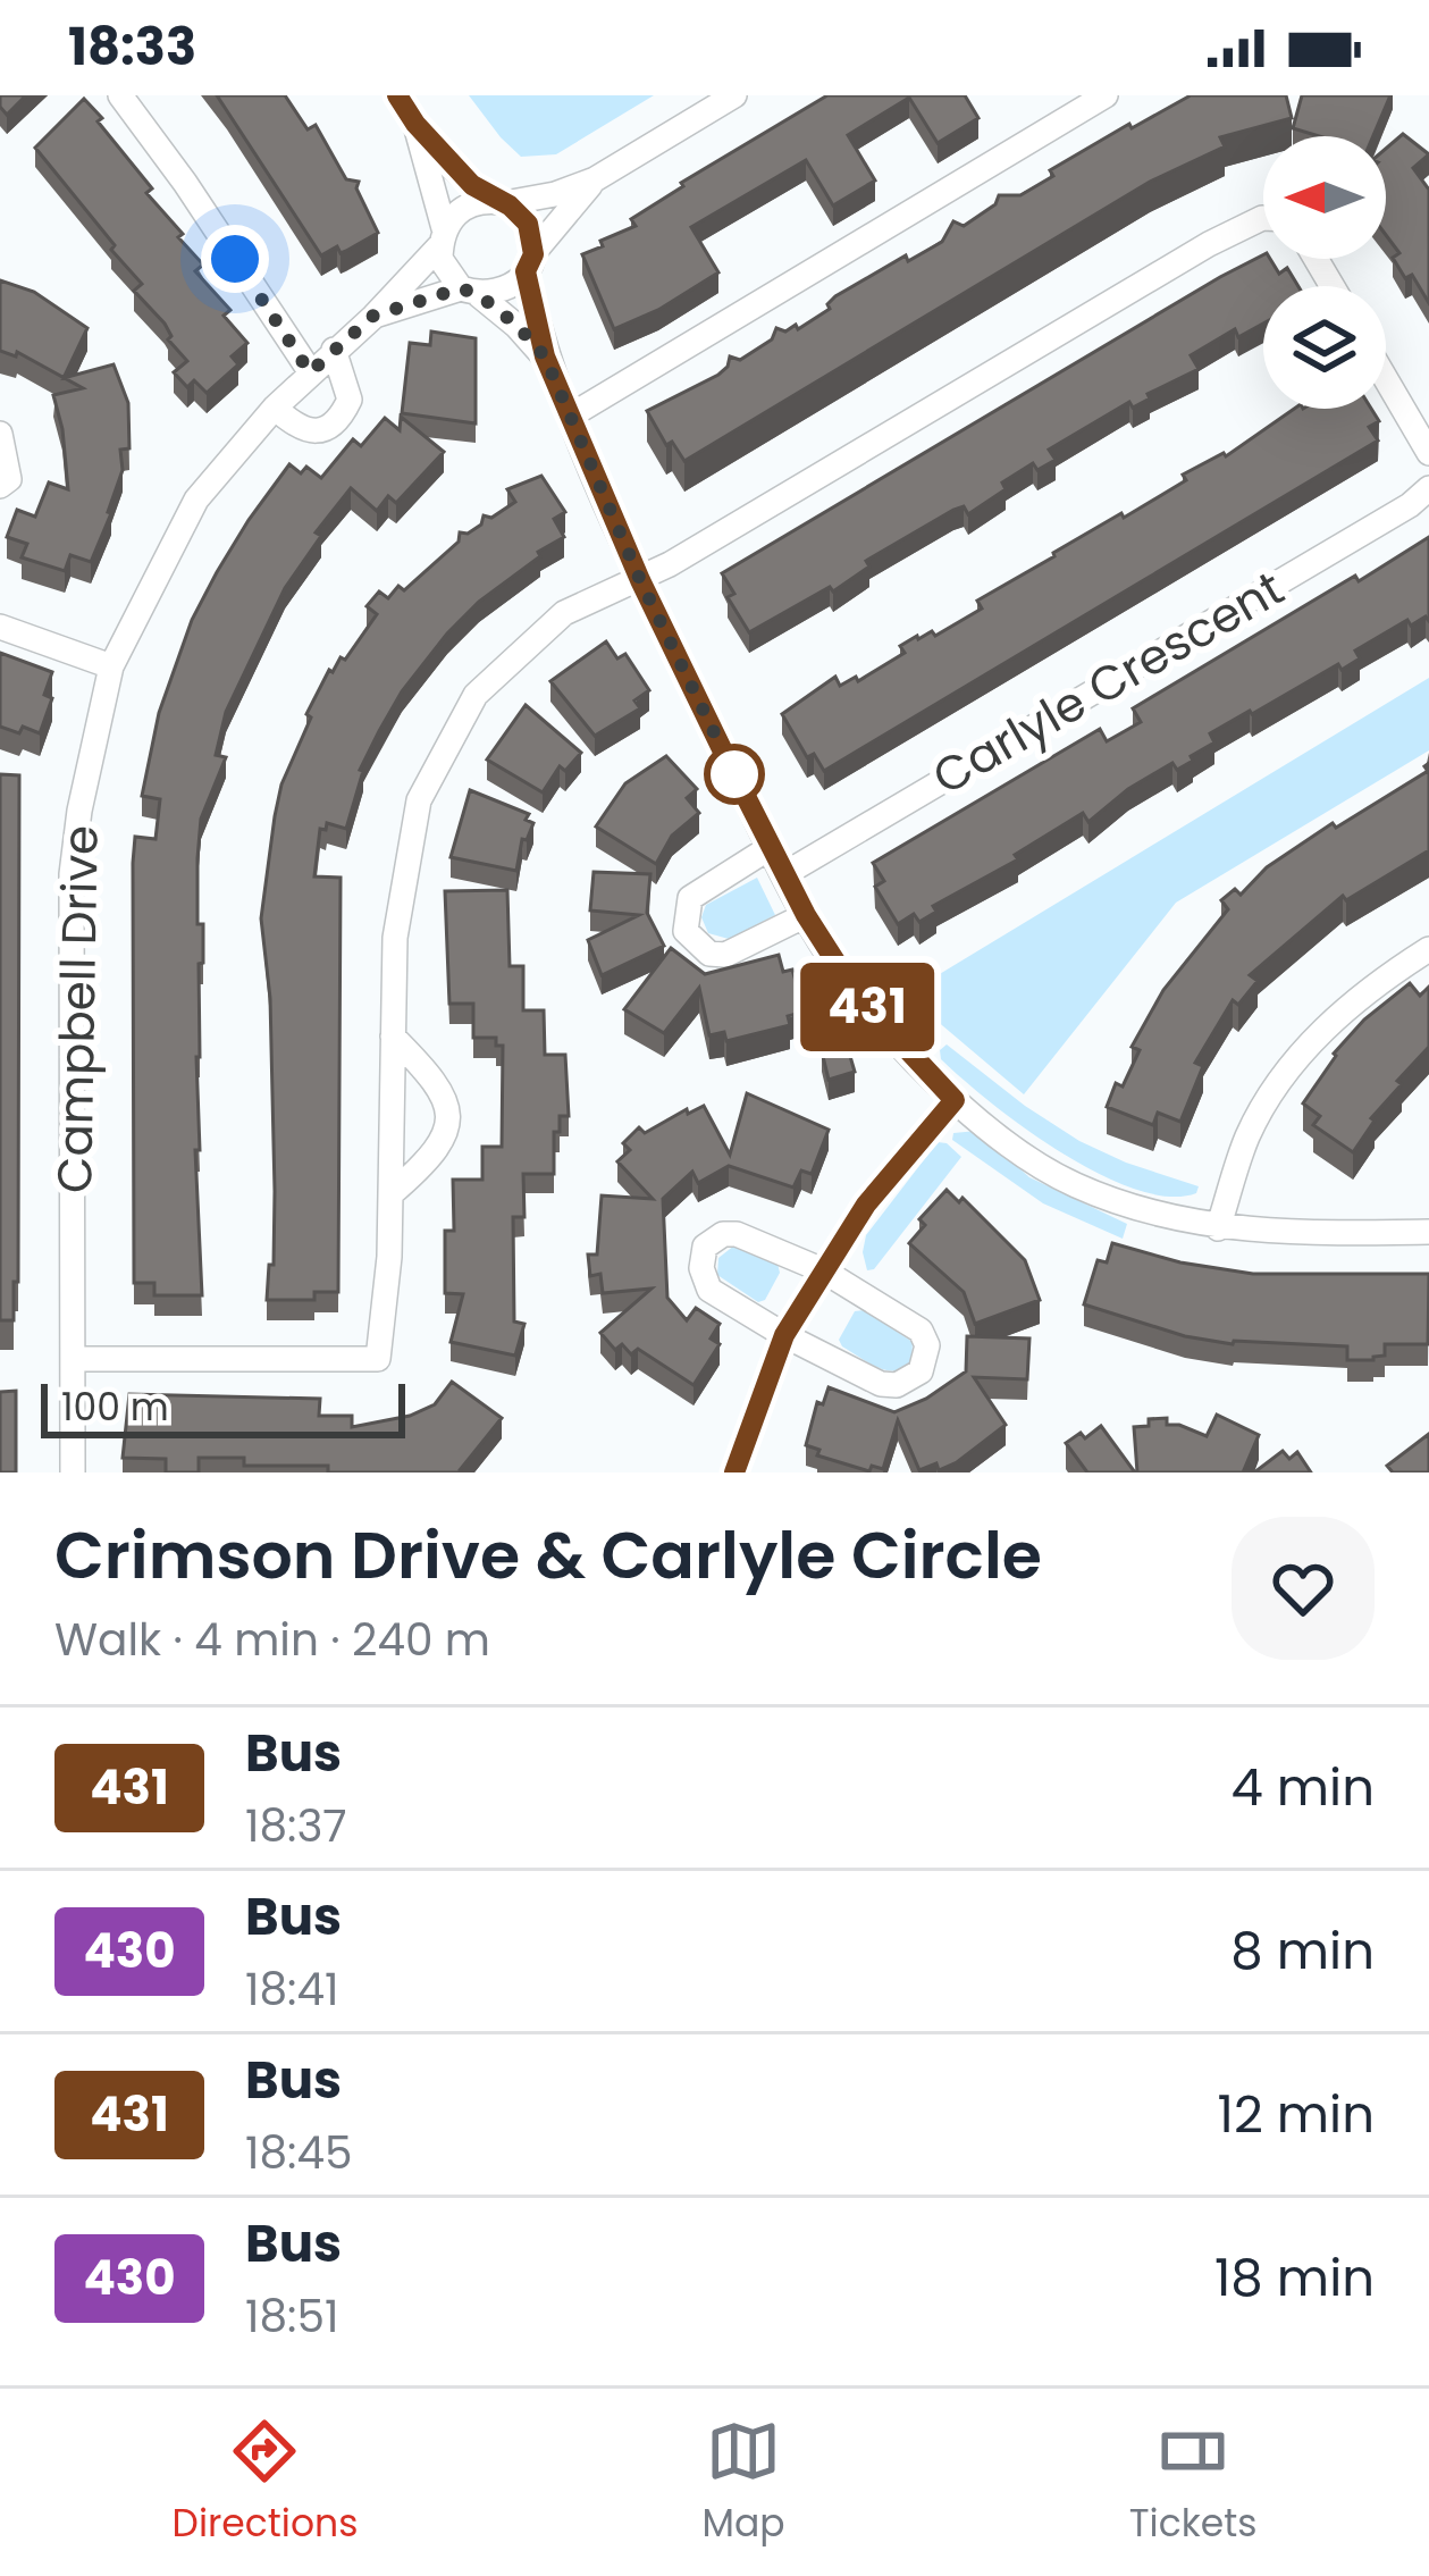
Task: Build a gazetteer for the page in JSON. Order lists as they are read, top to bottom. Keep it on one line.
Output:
{"streets":{"street":["Carlyle Crescent","Campbell Drive"]},"lines":["bus line 431"],"scale_bar":"100 m","north":"left","page":{"status":"18:33","on_map":"431","scale":"100 m","heading":["Crimson Drive & Carlyle Circle","Walk · 4 min · 240 m"],"list":[{"mark":"431","name":"Bus","note":"18:37","value":"4 min"},{"mark":"430","name":"Bus","note":"18:41","value":"8 min"},{"mark":"431","name":"Bus","note":"18:45","value":"12 min"},{"mark":"430","name":"Bus","note":"18:51","value":"18 min"}],"tabs":["Directions","Map","Tickets"]}}
